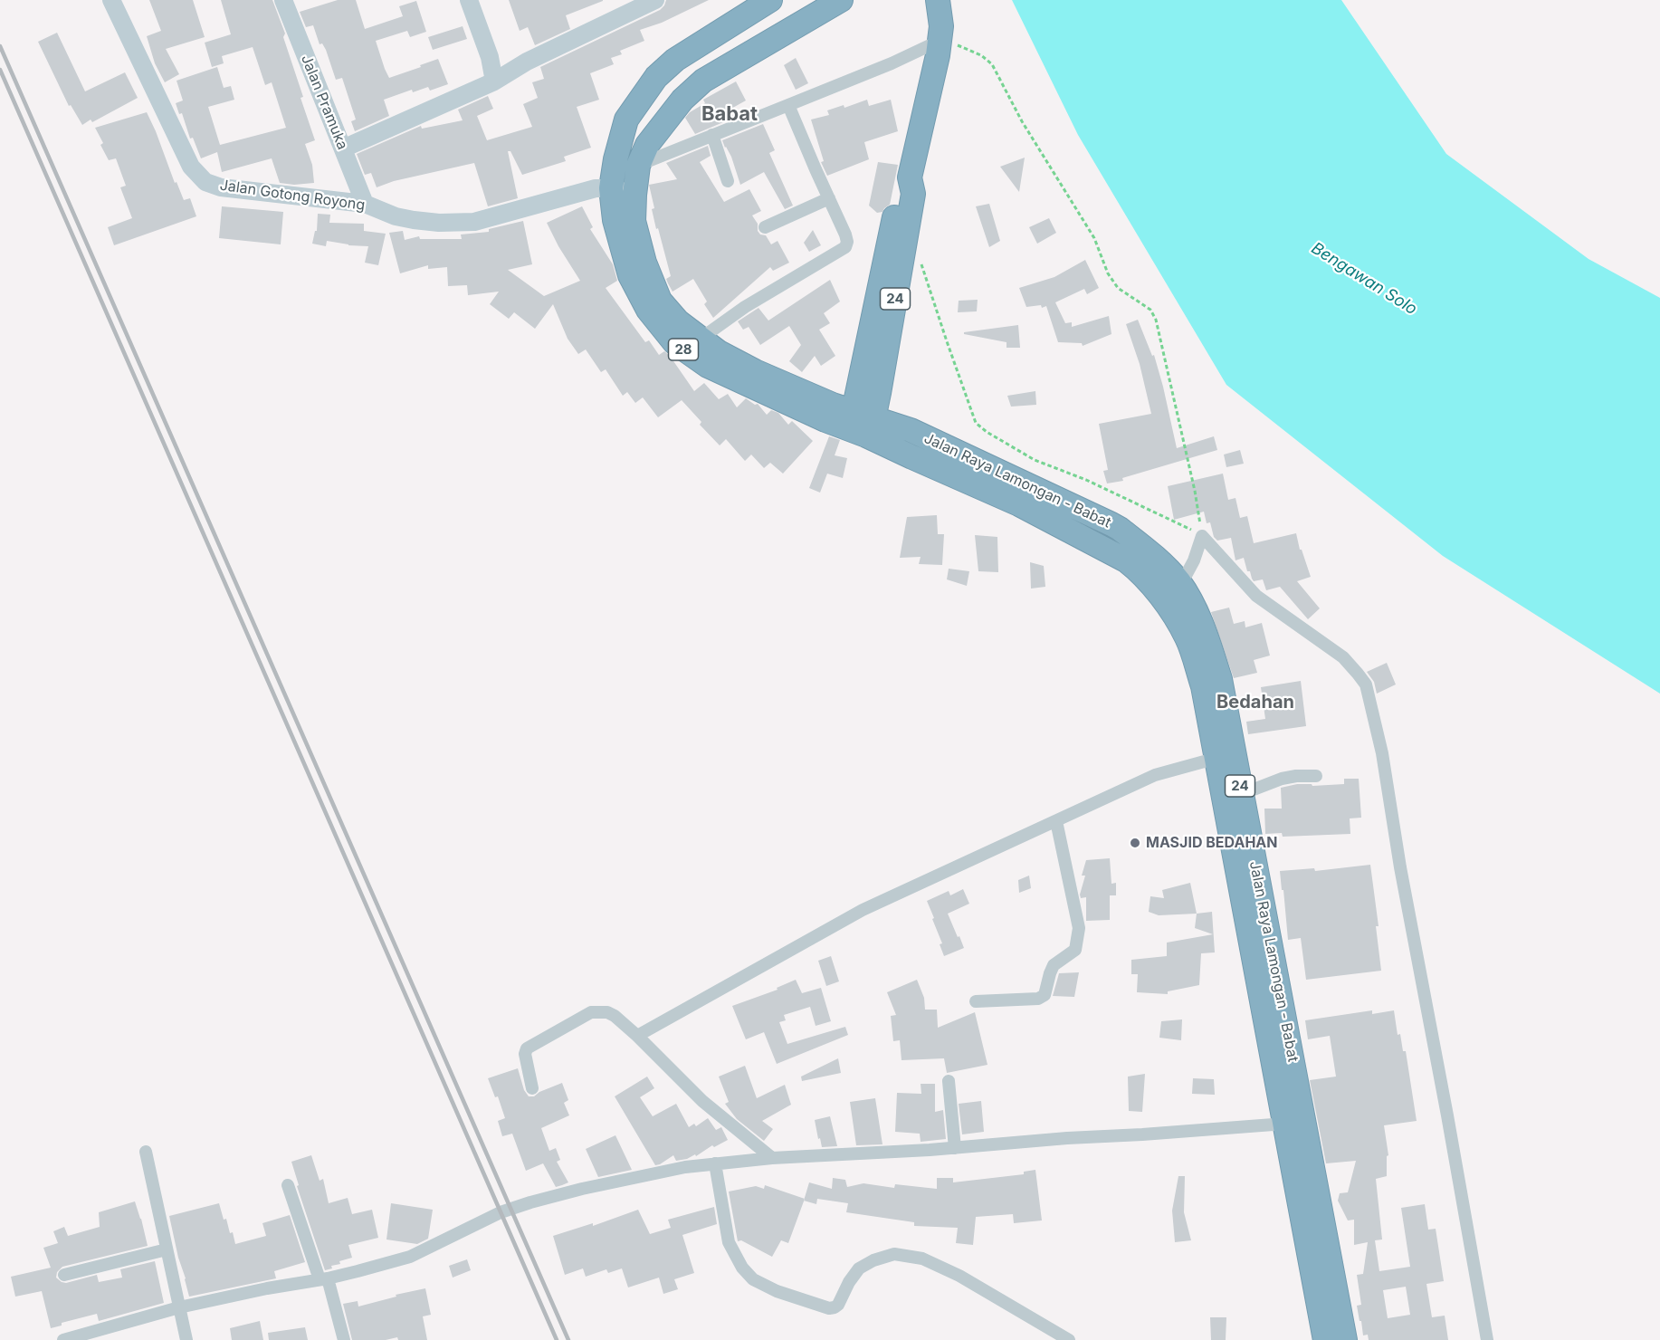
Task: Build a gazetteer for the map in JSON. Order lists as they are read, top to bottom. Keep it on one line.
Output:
{"streets":{"highway":["24","28","Jalan Raya Lamongan - Babat"],"street":["Jalan Pramuka","Jalan Gotong Royong"]},"crossings":[["Jalan Pramuka","Jalan Gotong Royong"],["Jalan Gotong Royong","28"],["24","28"],["24","Jalan Raya Lamongan - Babat"],["28","Jalan Raya Lamongan - Babat"]],"districts":["Babat","Bedahan"],"water":["Bengawan Solo"],"places":["MASJID BEDAHAN"]}
